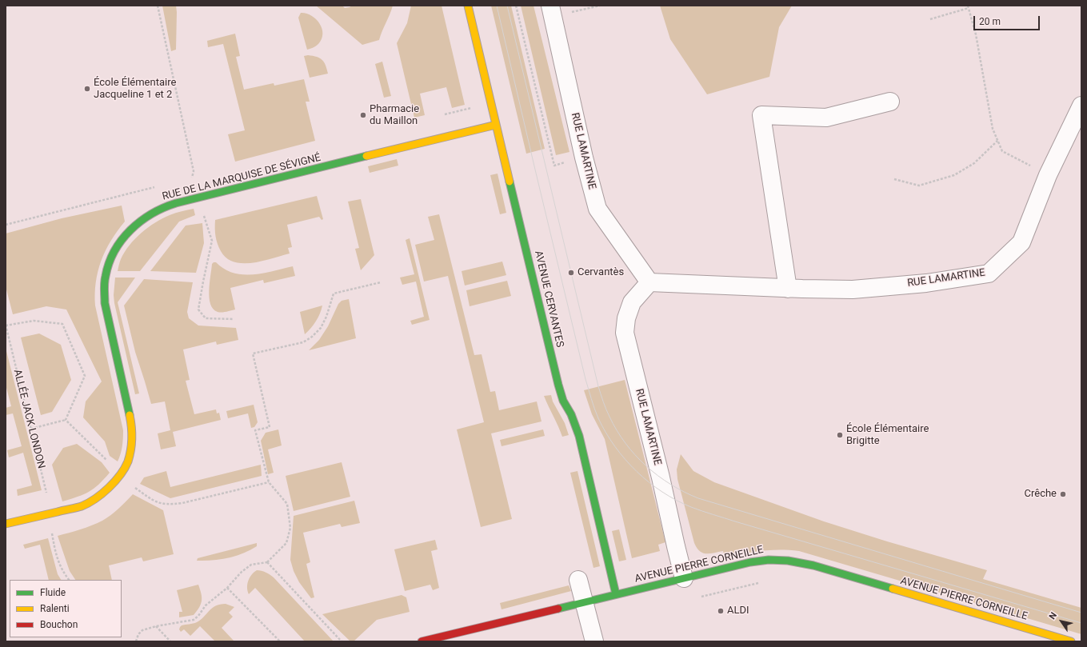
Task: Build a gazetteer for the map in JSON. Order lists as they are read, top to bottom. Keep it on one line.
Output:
{"streets":{"street":["RUE LAMARTINE","RUE DE LA MARQUISE DE SÉVIGNÉ","AVENUE CERVANTES","AVENUE PIERRE CORNEILLE"],"path":["ALLÉE JACK LONDON"]},"crossings":[["RUE LAMARTINE","AVENUE PIERRE CORNEILLE"],["RUE DE LA MARQUISE DE SÉVIGNÉ","AVENUE CERVANTES"],["RUE DE LA MARQUISE DE SÉVIGNÉ","ALLÉE JACK LONDON"],["AVENUE CERVANTES","AVENUE PIERRE CORNEILLE"]],"places":["École Élémentaire Jacqueline 1 et 2","Pharmacie du Maillon","Cervantès","École Élémentaire Brigitte","Crêche","ALDI"],"legend":["Fluide","Ralenti","Bouchon"],"scale_bar":"20 m","north":"top left"}
